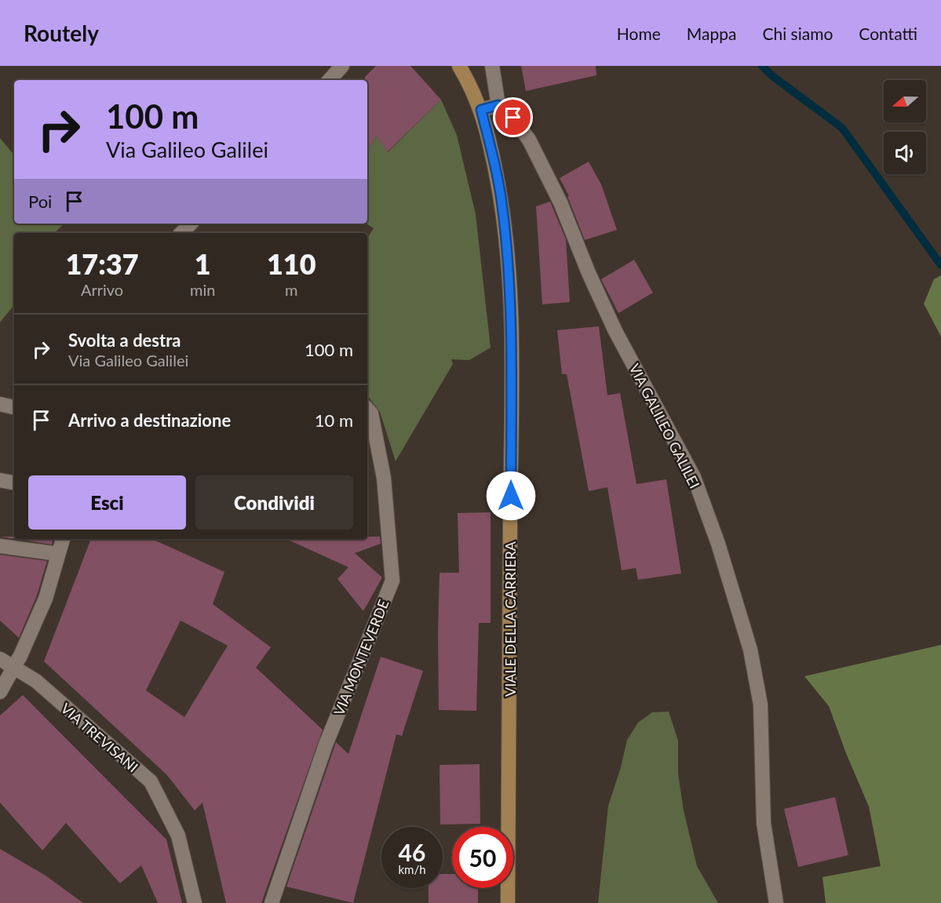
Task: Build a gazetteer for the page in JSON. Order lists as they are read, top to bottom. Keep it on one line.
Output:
{"streets":{"main road":["VIALE DELLA CARRIERA"],"street":["VIA GALILEO GALILEI","VIA MONTEVERDE","VIA TREVISANI"]},"north":"left","page":{"header":"Routely","nav":["Home","Mappa","Chi siamo","Contatti"],"turn":["100 m","Via Galileo Galilei"],"then":"Poi","eta":["17:37","Arrivo","1","min","110","m"],"list":[{"name":"Svolta a destra","note":"Via Galileo Galilei","value":"100 m"},{"name":"Arrivo a destinazione","value":"10 m"}],"buttons":["Esci","Condividi"],"speed":"46 km/h","limit":"50"}}
